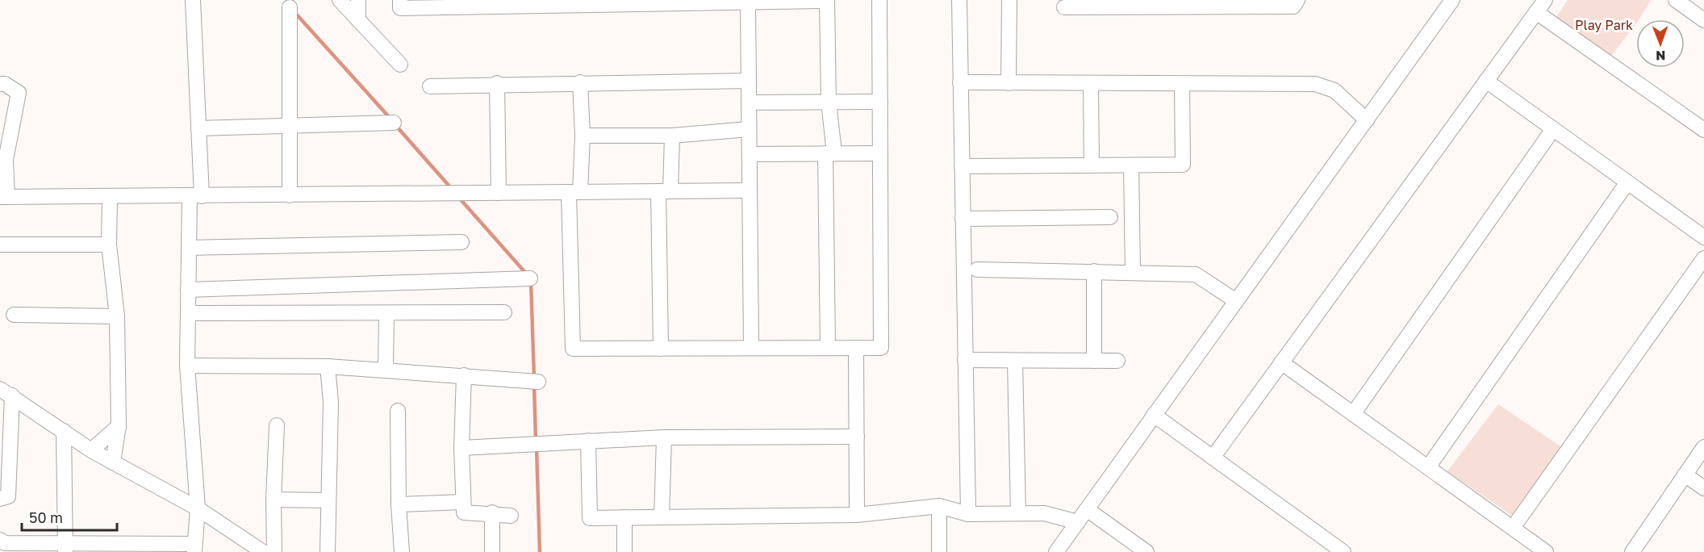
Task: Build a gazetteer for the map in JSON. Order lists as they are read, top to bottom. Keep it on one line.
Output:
{"parks":["Play Park"],"scale_bar":"50 m","north":"bottom"}
